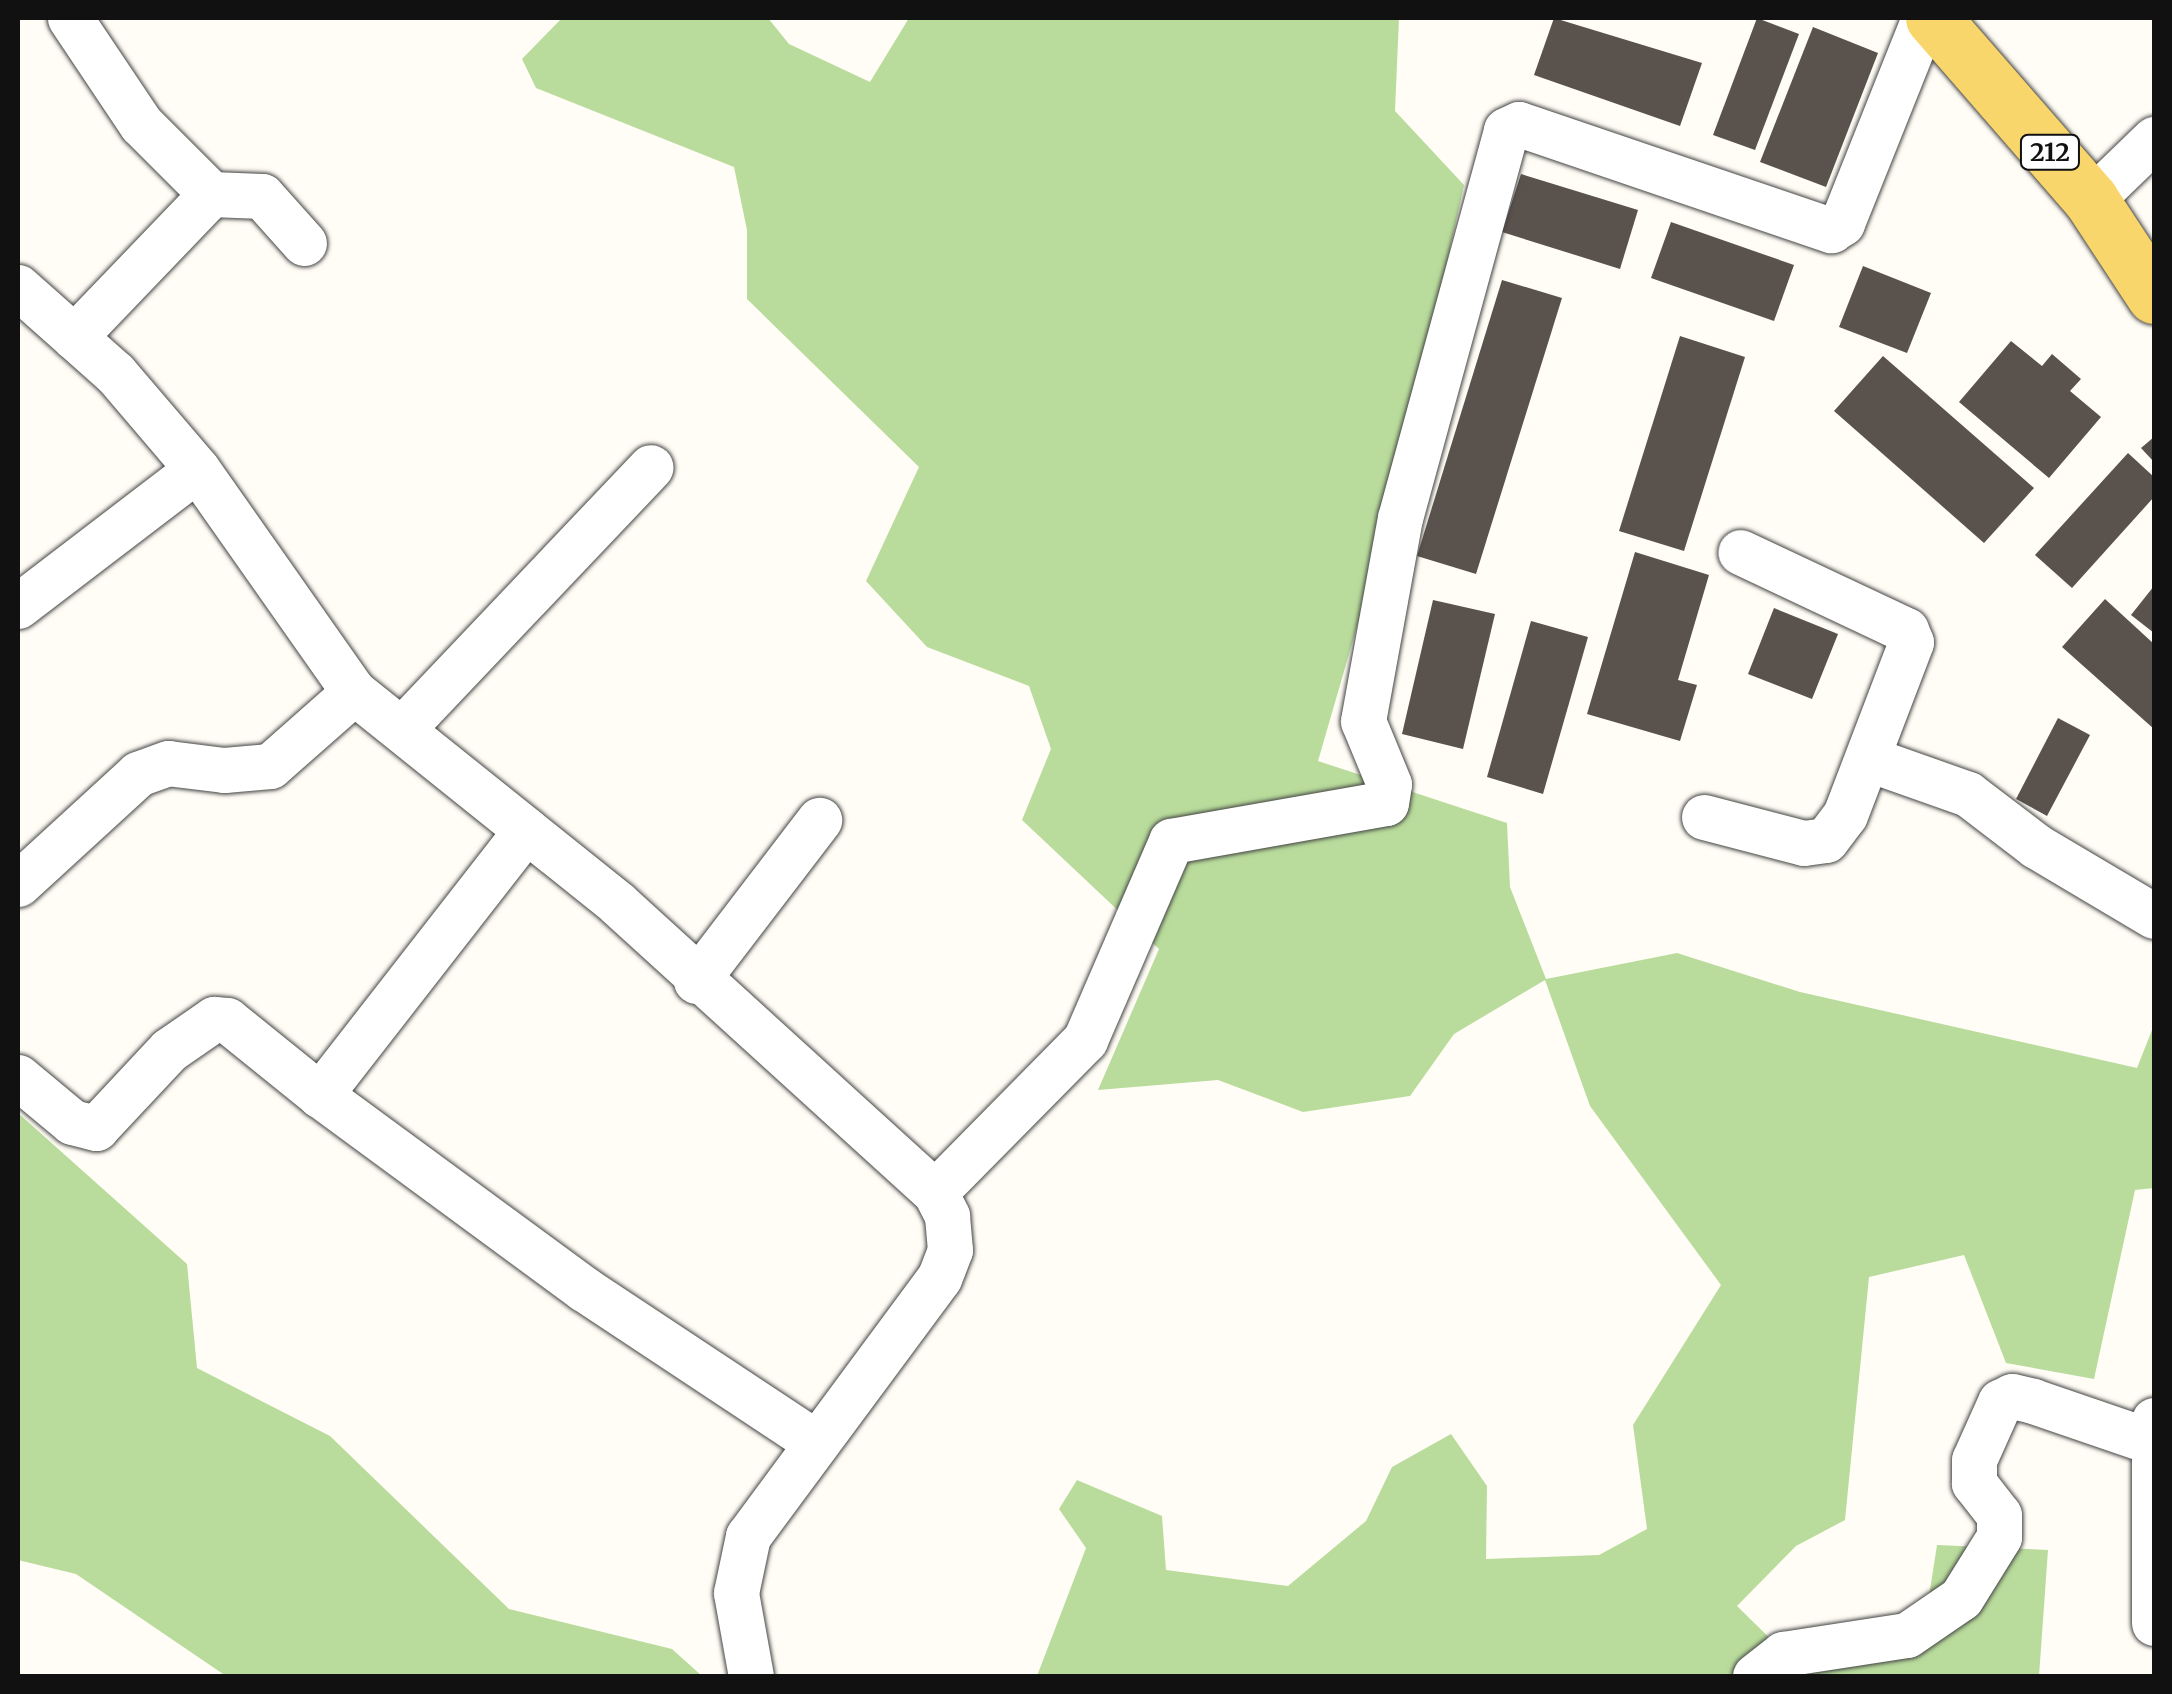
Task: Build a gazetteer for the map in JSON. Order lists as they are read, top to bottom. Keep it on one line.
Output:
{"streets":{"main road":["212"]}}
